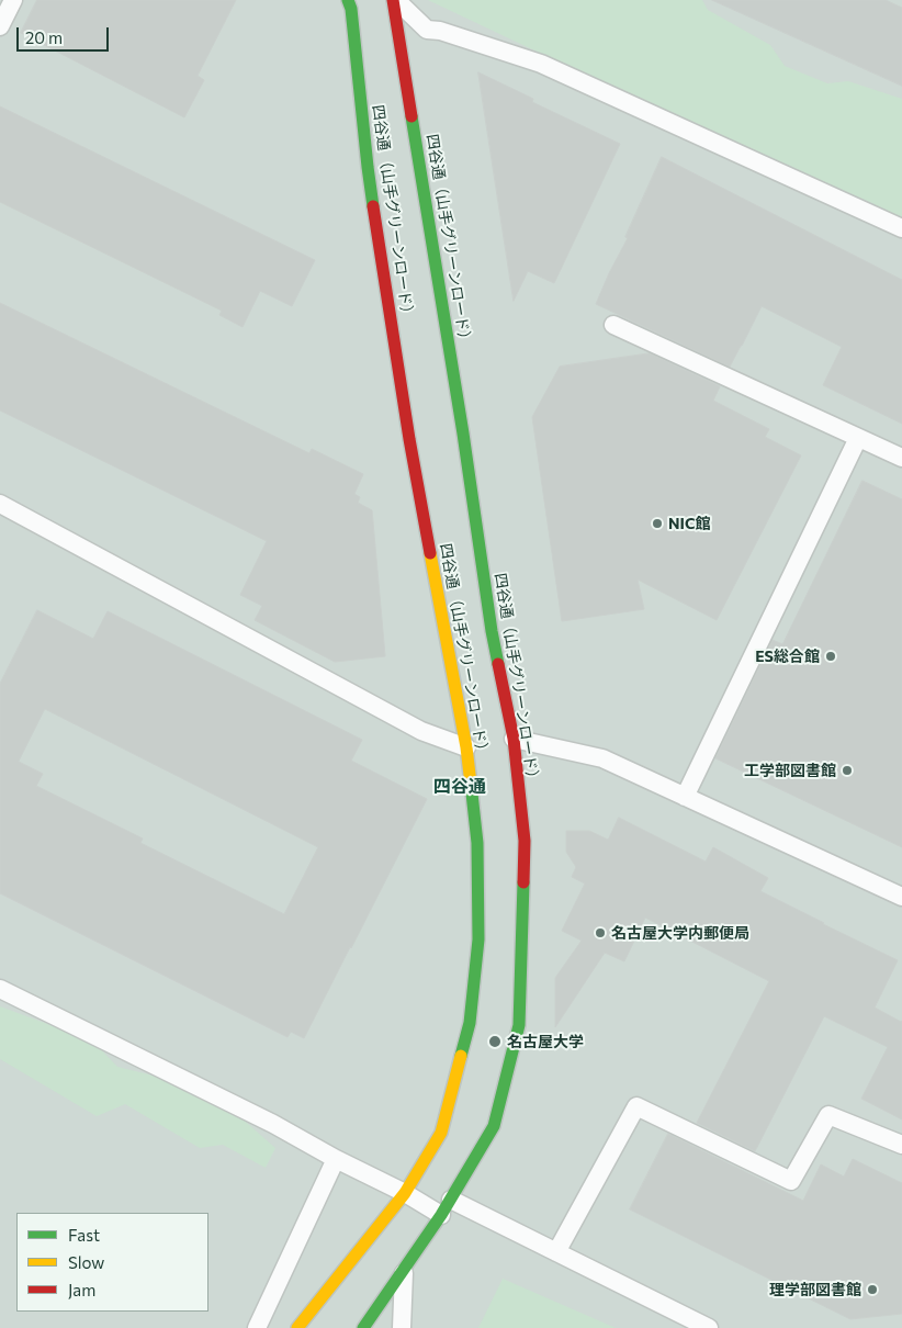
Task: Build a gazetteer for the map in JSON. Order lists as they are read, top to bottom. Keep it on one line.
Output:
{"streets":{"street":["四谷通 （山手グリーンロード）","四谷通（山手グリーンロード）"]},"districts":["四谷通"],"places":["NIC館","ES総合館","工学部図書館","名古屋大学内郵便局","名古屋大学","理学部図書館"],"legend":["Fast","Slow","Jam"],"scale_bar":"20 m"}
